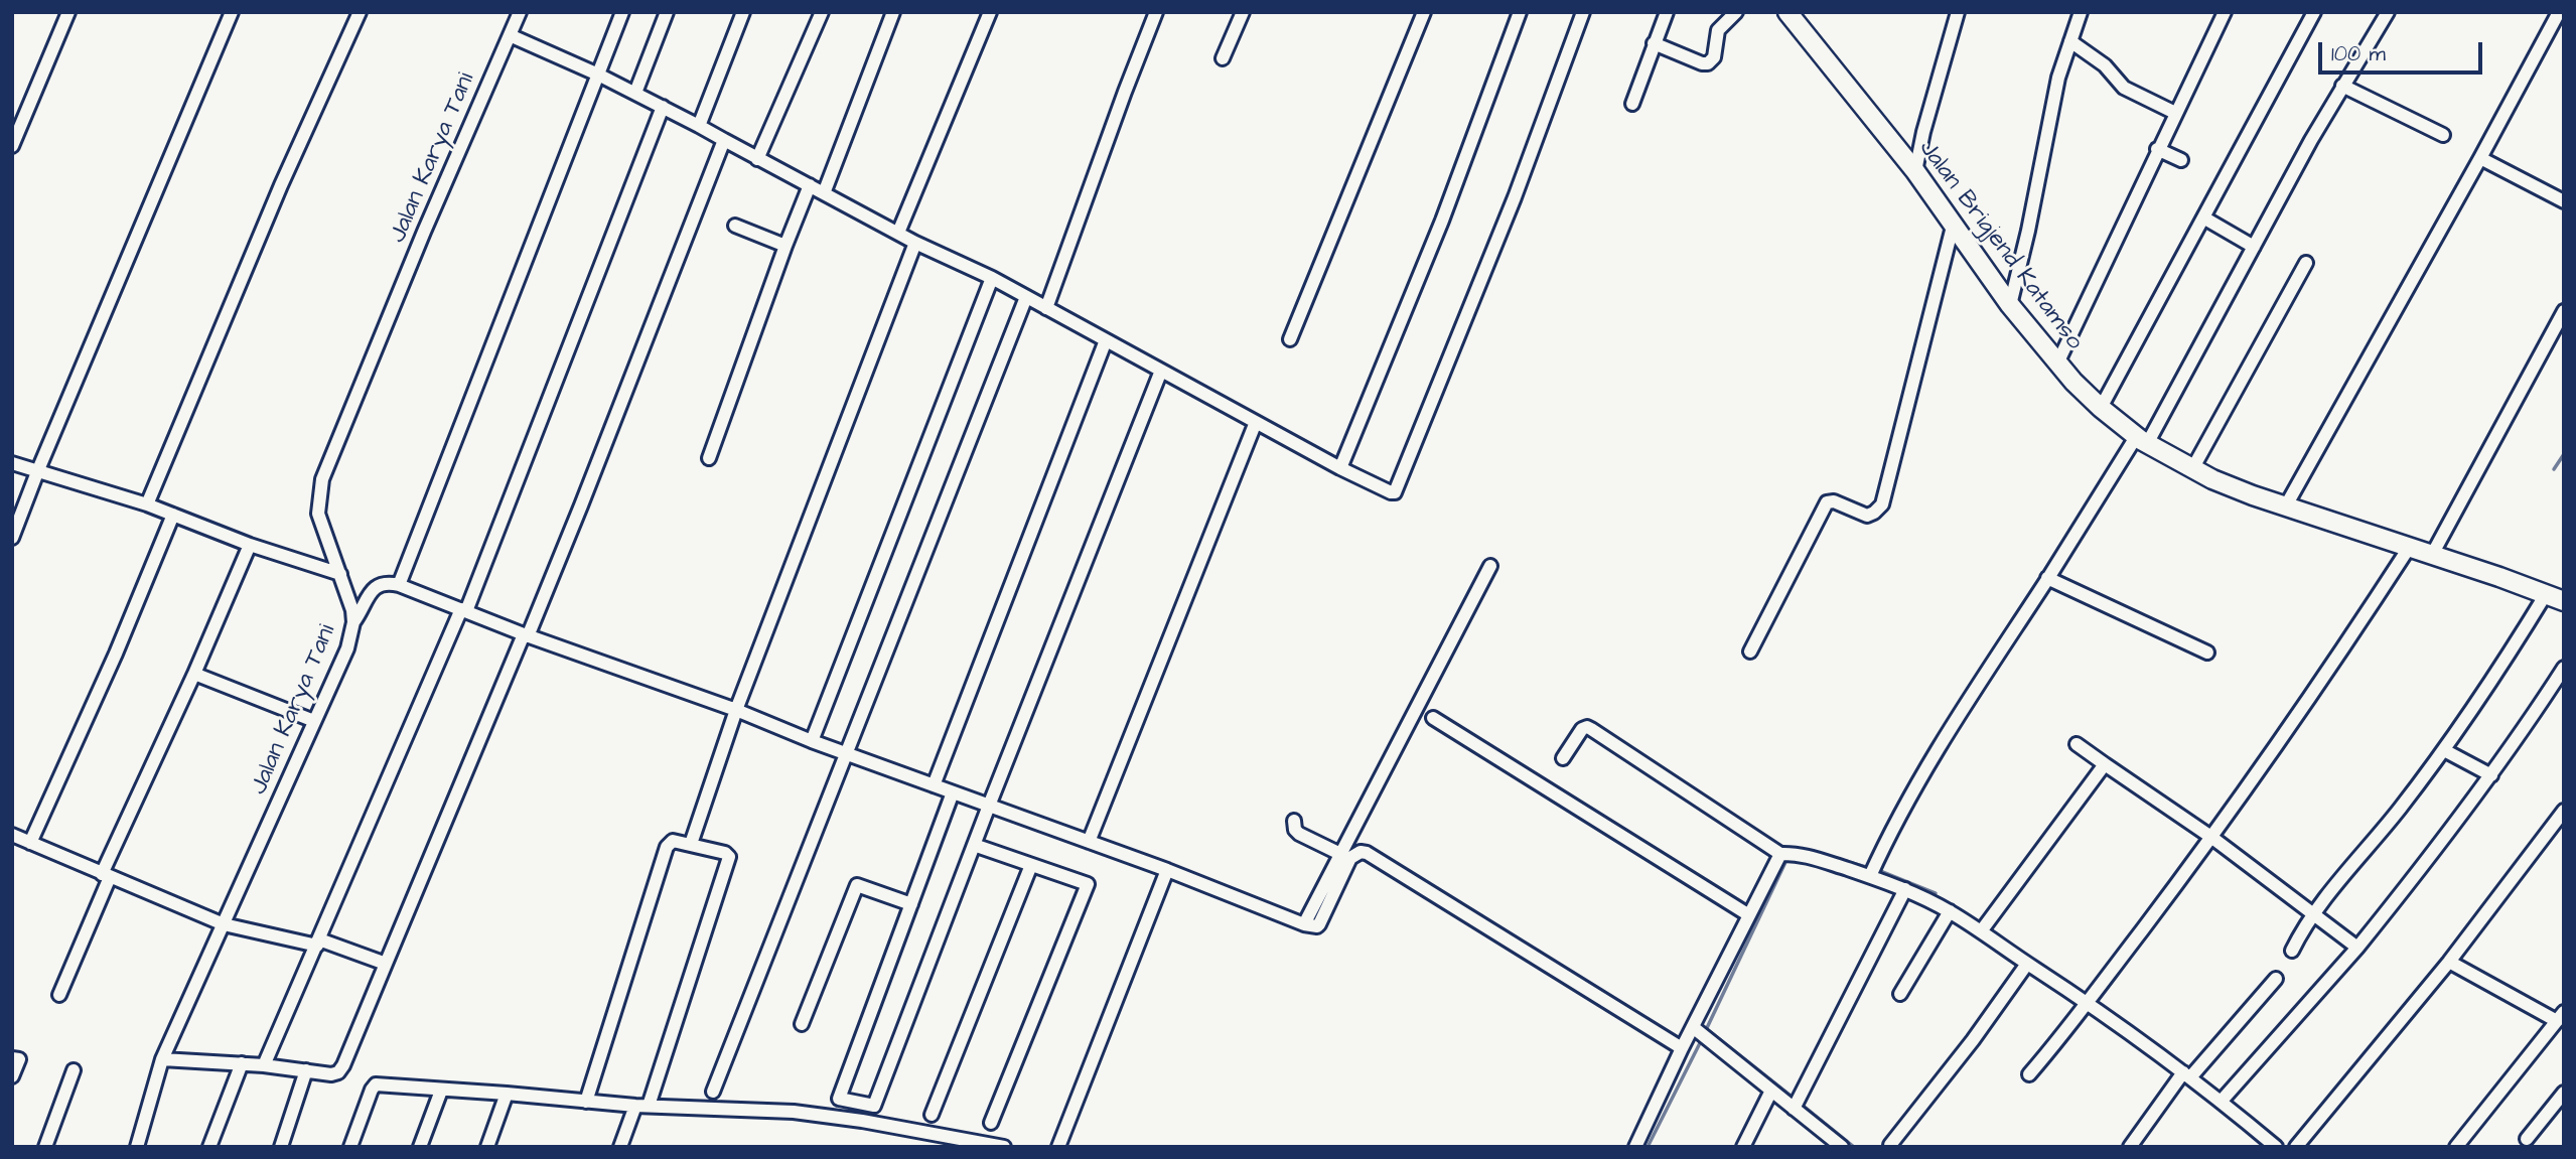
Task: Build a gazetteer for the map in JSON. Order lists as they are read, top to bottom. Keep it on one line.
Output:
{"streets":{"highway":["Jalan Brigjend Katamso"],"street":["Jalan Karya Tani"]},"scale_bar":"100 m"}
